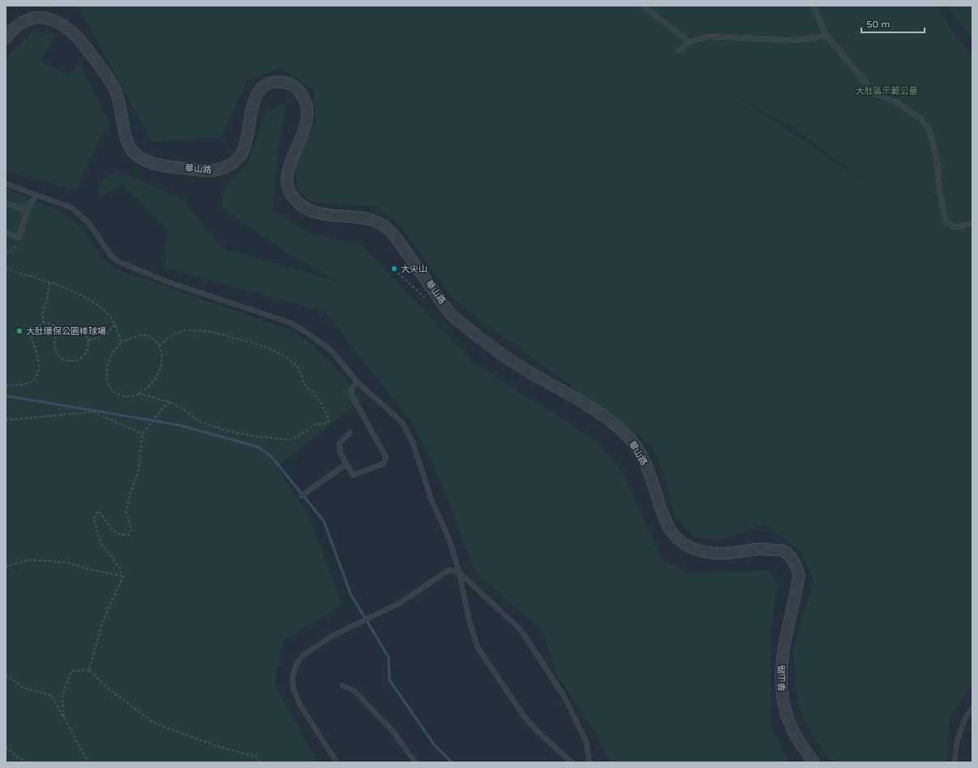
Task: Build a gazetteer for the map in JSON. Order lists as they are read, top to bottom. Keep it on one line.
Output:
{"streets":{"street":["華山路"]},"parks":["大肚區示範公墓"],"places":["大尖山","大肚環保公園棒球場"],"scale_bar":"50 m"}
